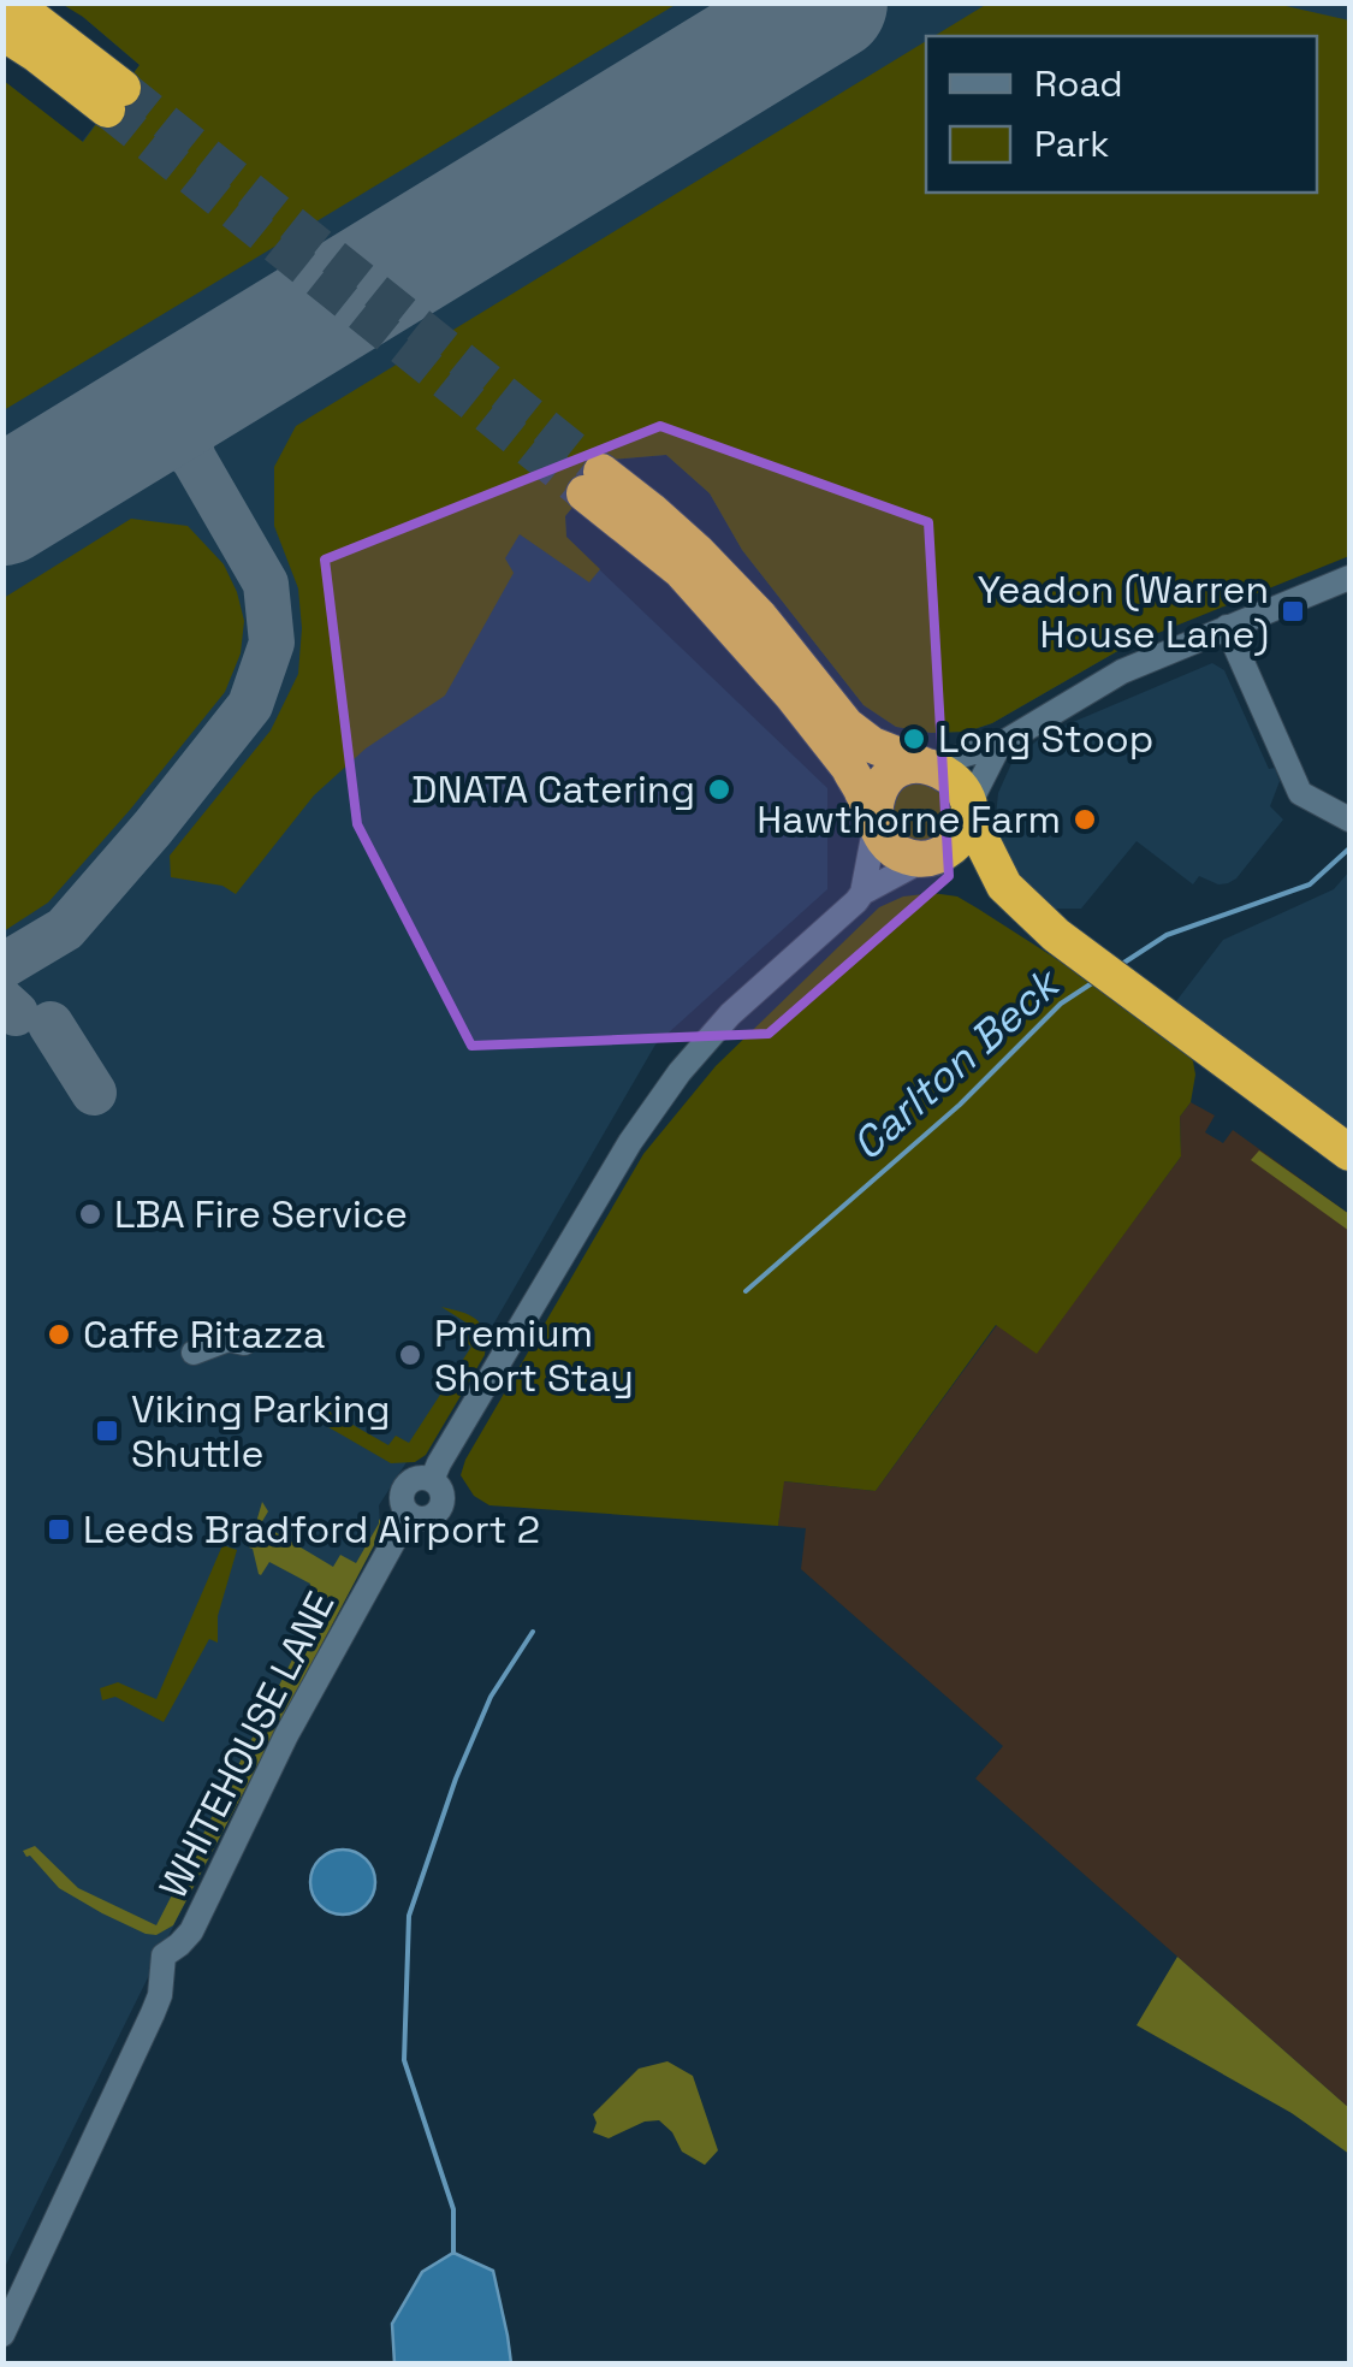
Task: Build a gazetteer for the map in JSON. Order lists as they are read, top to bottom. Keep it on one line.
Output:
{"streets":{"street":["WHITEHOUSE LANE"]},"water":["Carlton Beck"],"places":{"transit":["Yeadon (Warren House Lane)","Viking Parking Shuttle","Leeds Bradford Airport 2"],"other":["Long Stoop","DNATA Catering","Hawthorne Farm","LBA Fire Service","Caffe Ritazza","Premium Short Stay"]},"legend":["Road","Park"]}
